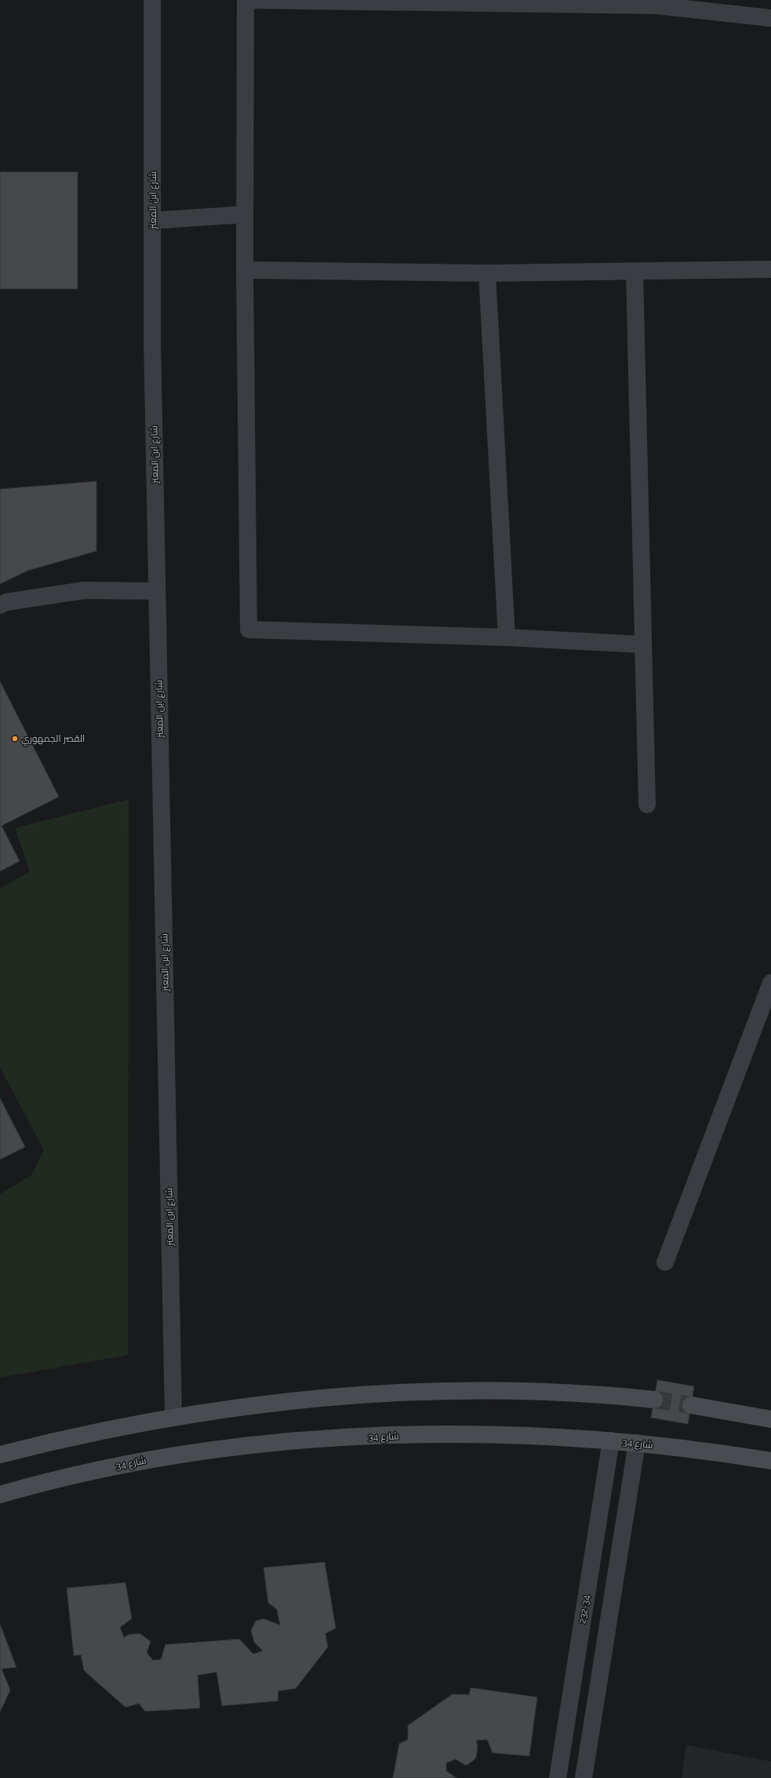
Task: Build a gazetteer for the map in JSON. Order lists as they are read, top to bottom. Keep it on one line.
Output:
{"streets":{"main road":["شارع 34"],"street":["شارع ابن المعتز","232-34"]},"crossings":[["شارع 34","232-34"]],"places":["القصر الجمهوري"]}
